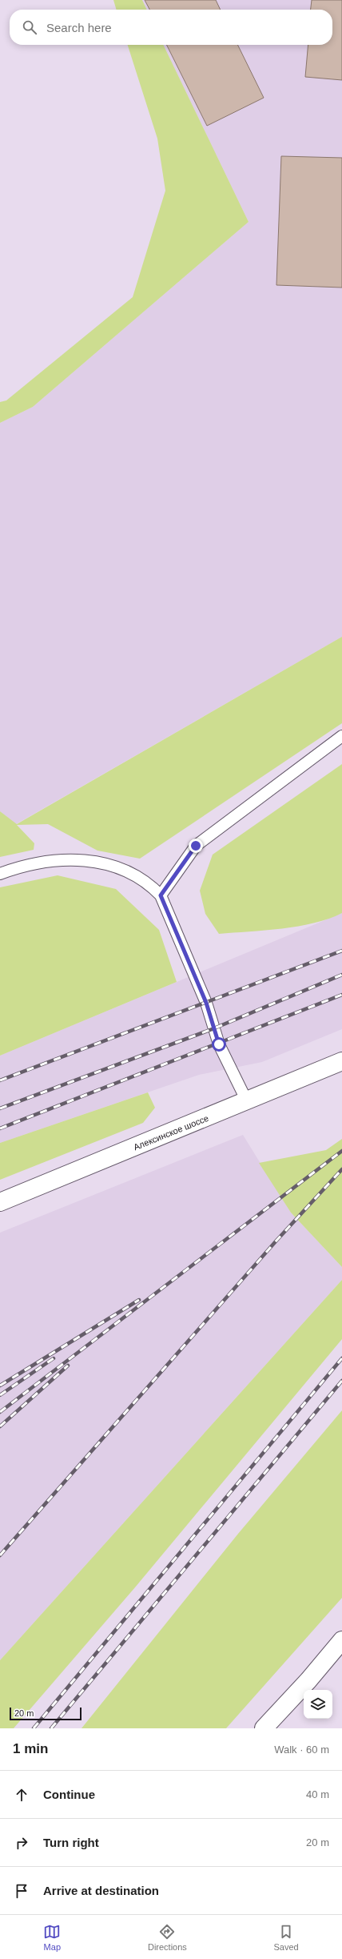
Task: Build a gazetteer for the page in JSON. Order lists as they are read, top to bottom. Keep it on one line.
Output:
{"streets":{"main road":["Алексинское шоссе"]},"scale_bar":"20 m","page":{"search":"Search here","scale":"20 m","heading":["1 min","Walk · 60 m"],"list":[["Continue","40 m"],["Turn right","20 m"],"Arrive at destination"],"nav":["Map","Directions","Saved"]}}
